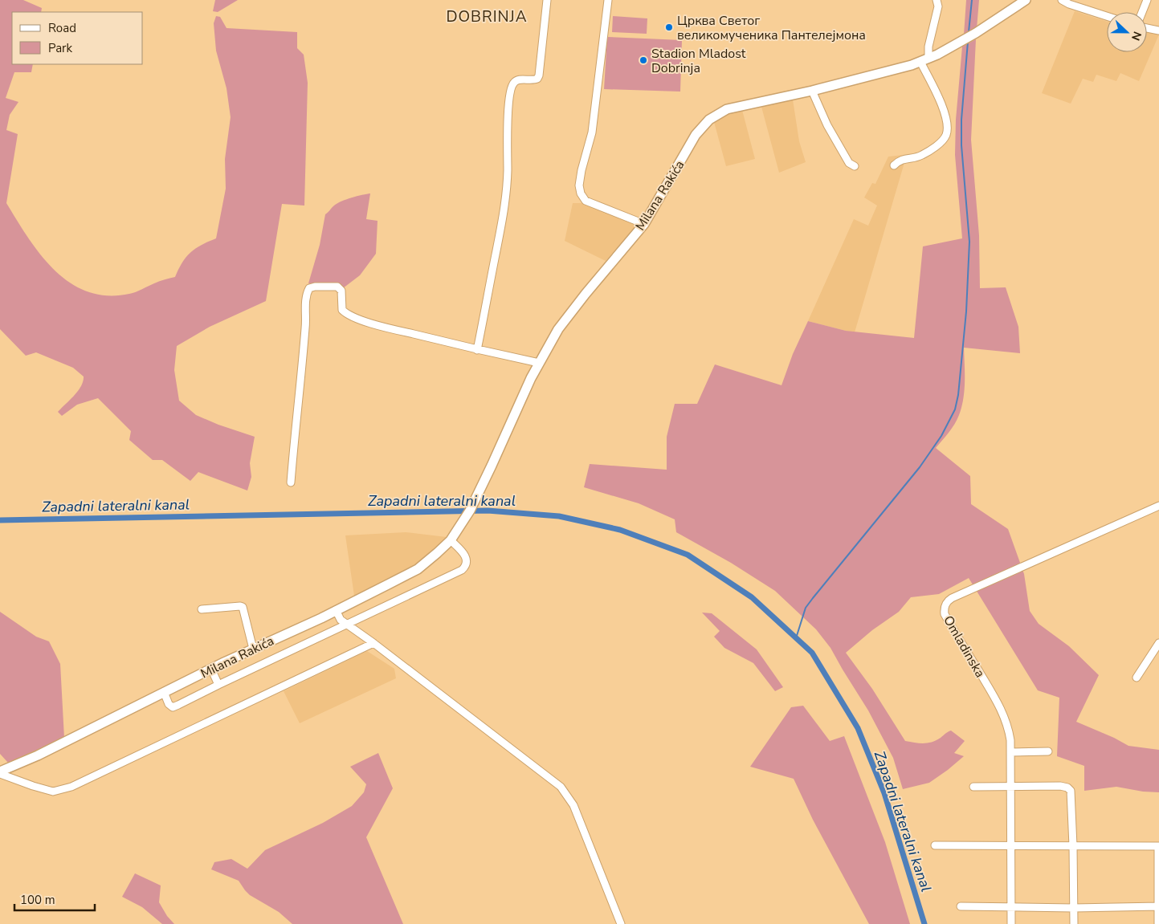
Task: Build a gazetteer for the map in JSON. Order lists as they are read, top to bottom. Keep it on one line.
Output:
{"streets":{"main road":["Milana Rakića"],"street":["Omladinska"]},"districts":["DOBRINJA"],"water":["Zapadni lateralni kanal"],"places":["Црква Светог великомученика Пантелејмона","Stadion Mladost Dobrinja"],"legend":["Road","Park"],"scale_bar":"100 m","north":"right"}
